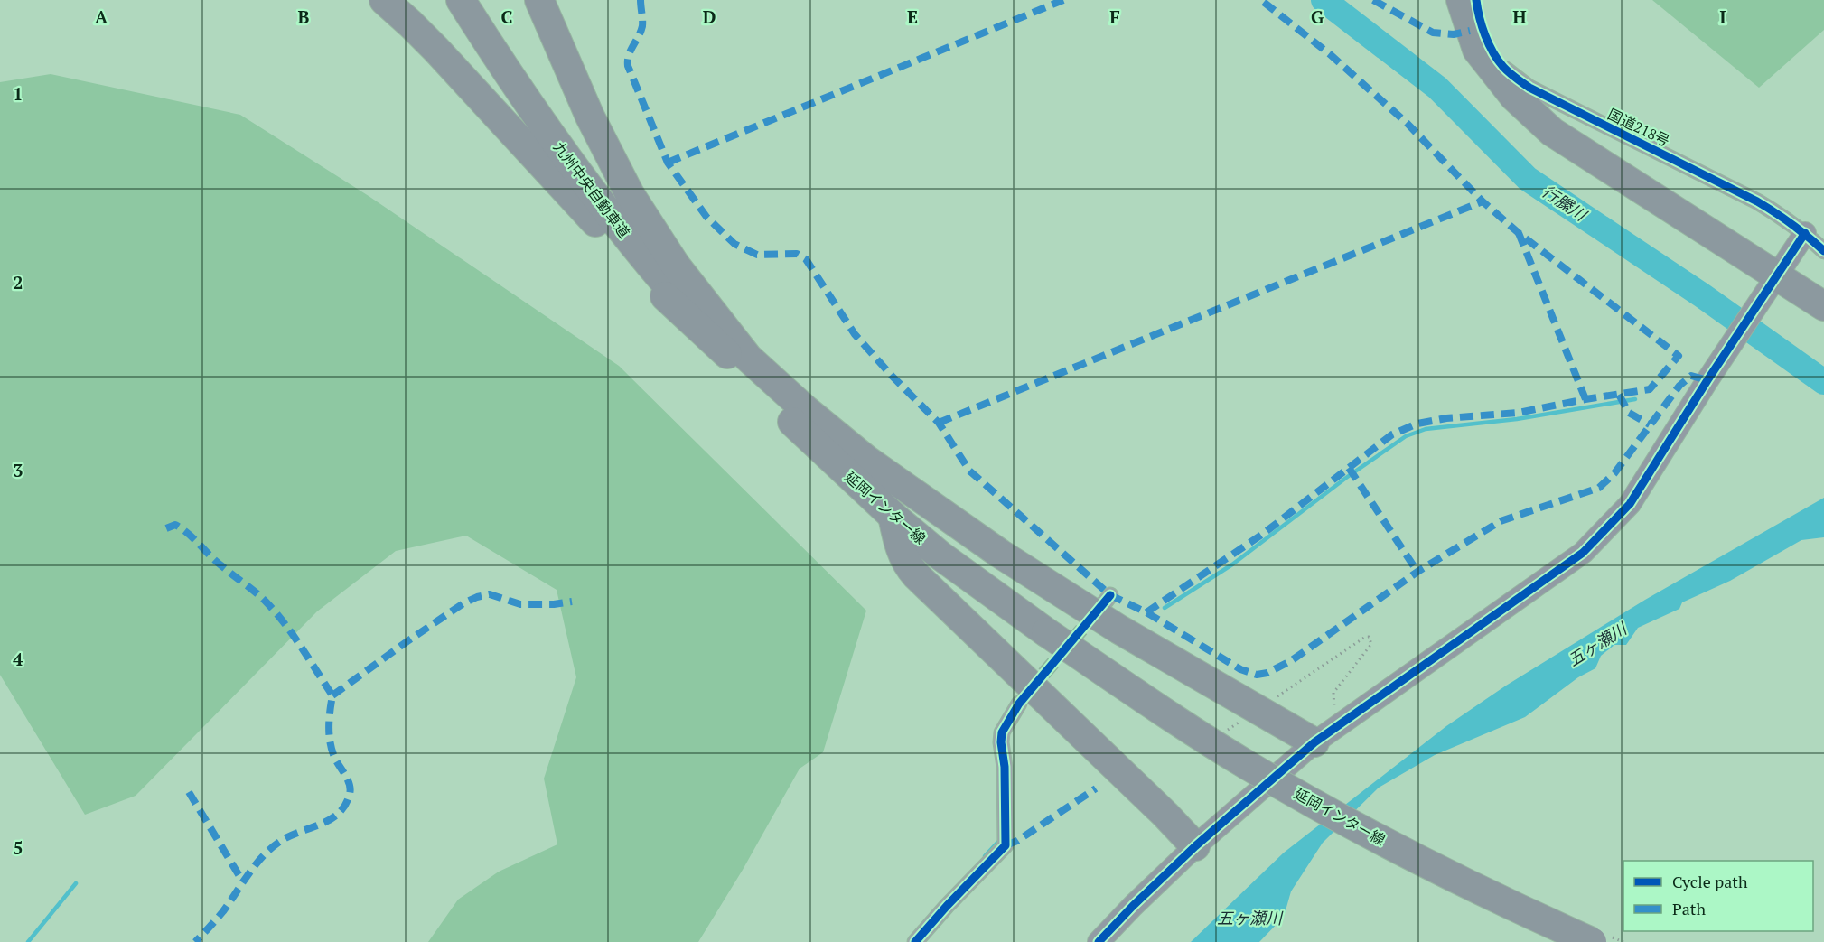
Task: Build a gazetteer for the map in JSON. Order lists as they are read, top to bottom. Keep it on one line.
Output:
{"streets":{"highway":["九州中央自動車道","延岡インター線"],"street":["国道218号"]},"crossings":[["九州中央自動車道","延岡インター線"]],"water":["行縢川","五ヶ瀬川"],"legend":["Cycle path","Path"],"grid":{"columns":["A","B","C","D","E","F","G","H","I"],"rows":["1","2","3","4","5"]}}
